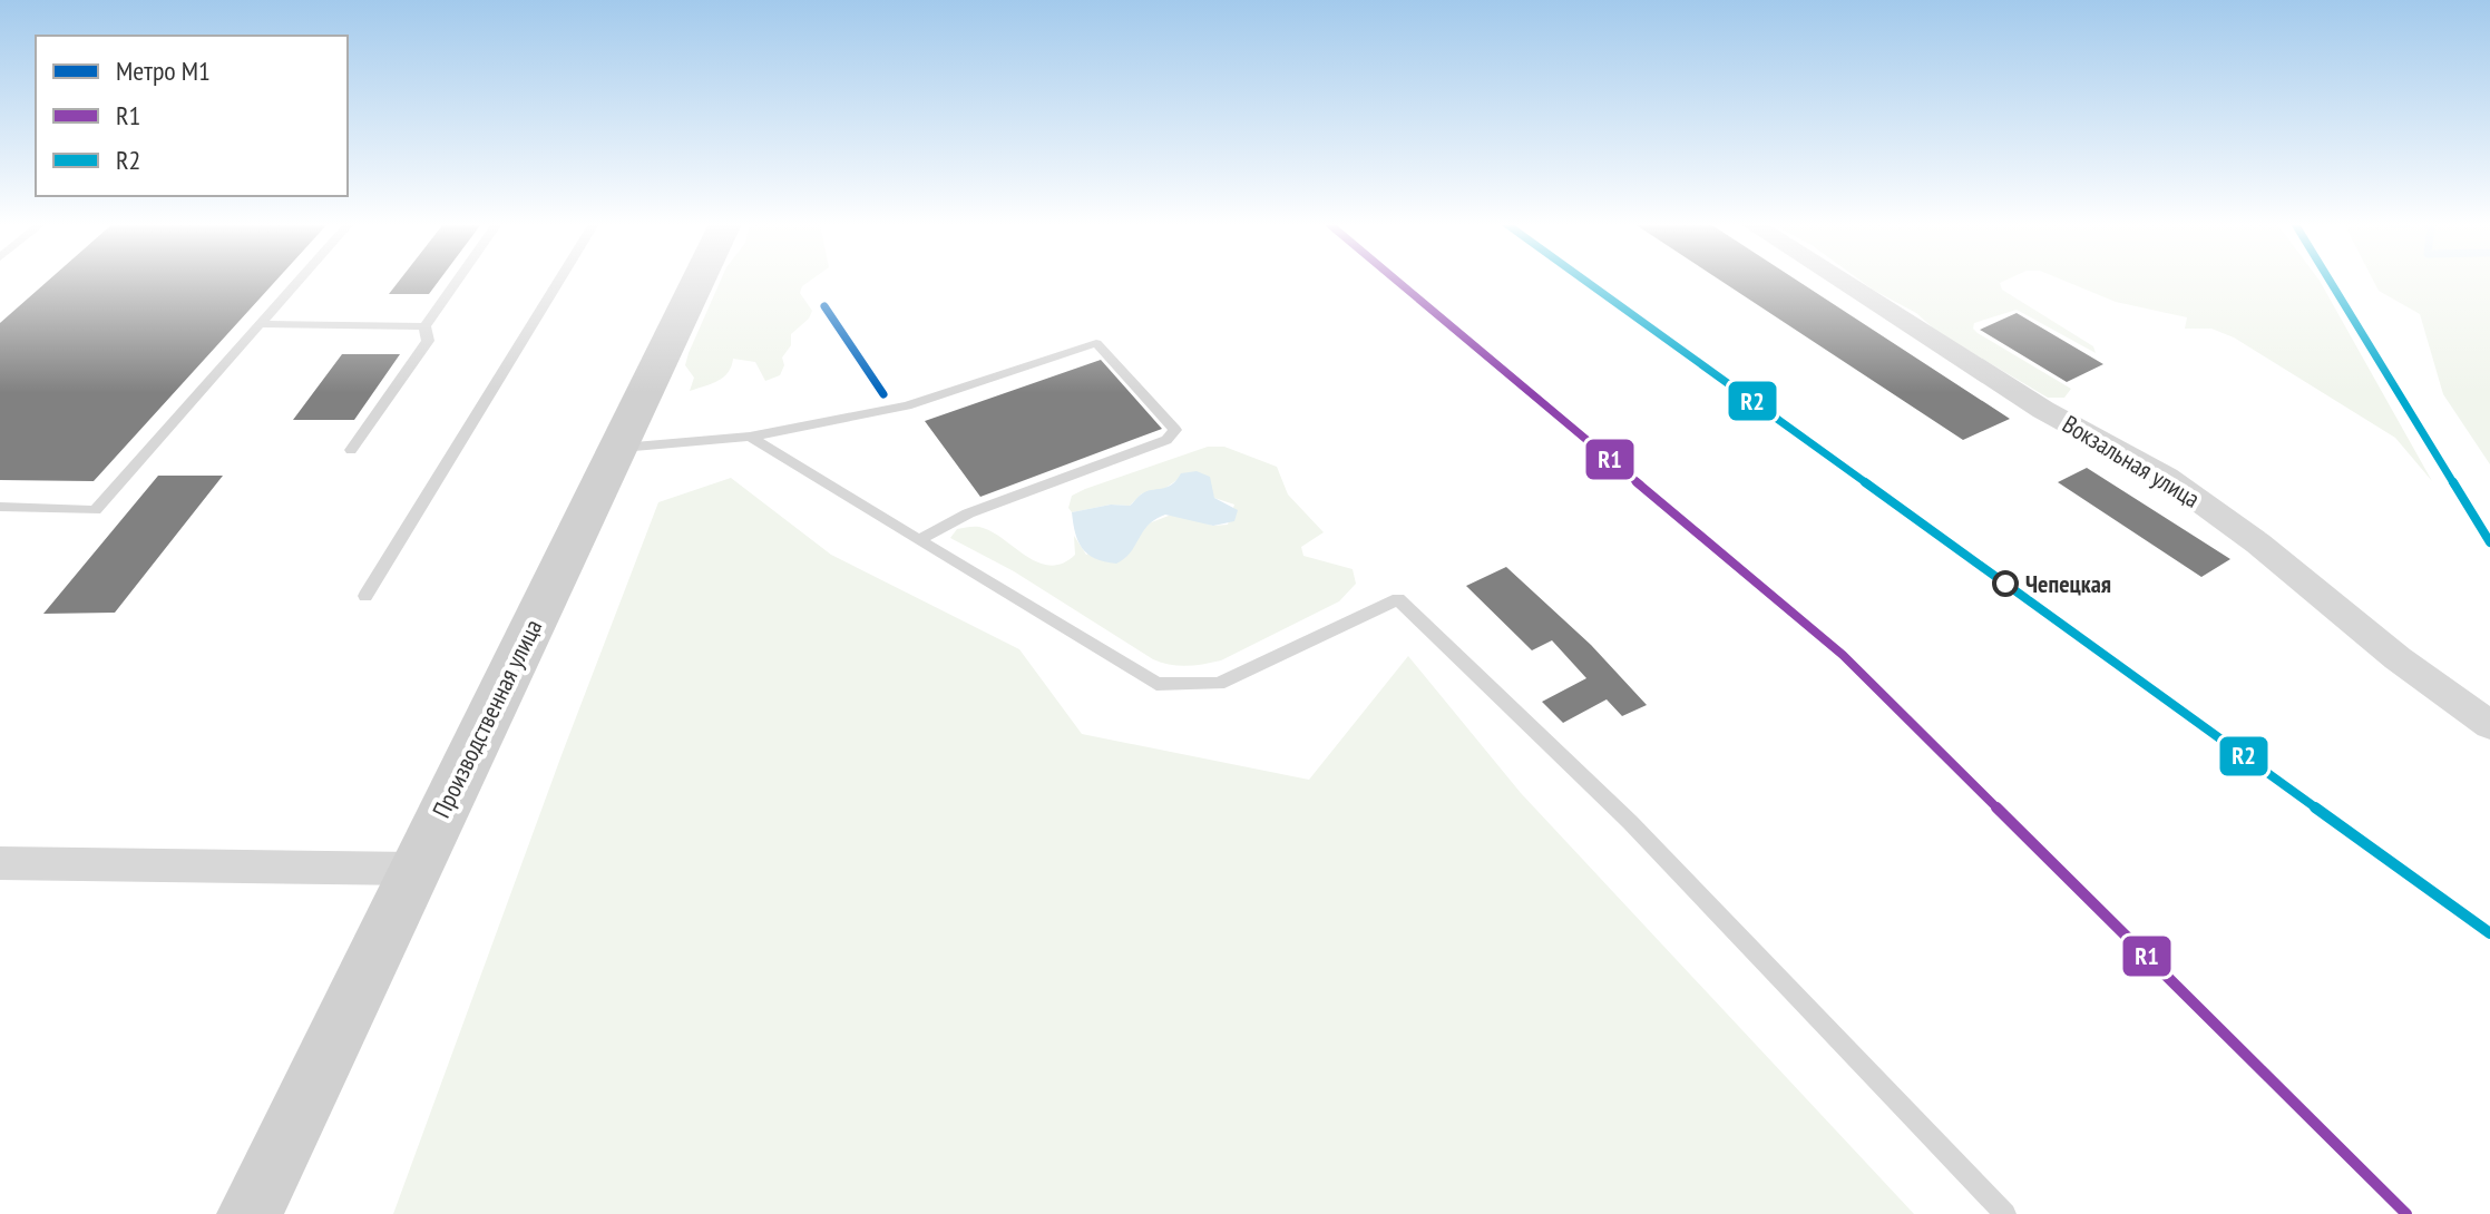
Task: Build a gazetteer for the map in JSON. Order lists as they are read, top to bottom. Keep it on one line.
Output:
{"streets":{"main road":["Производственная улица"],"street":["Вокзальная улица"]},"places":["Чепецкая"],"lines":["transit line R1","transit line R2","metro line M1"],"legend":["Метро M1","R1","R2"]}
